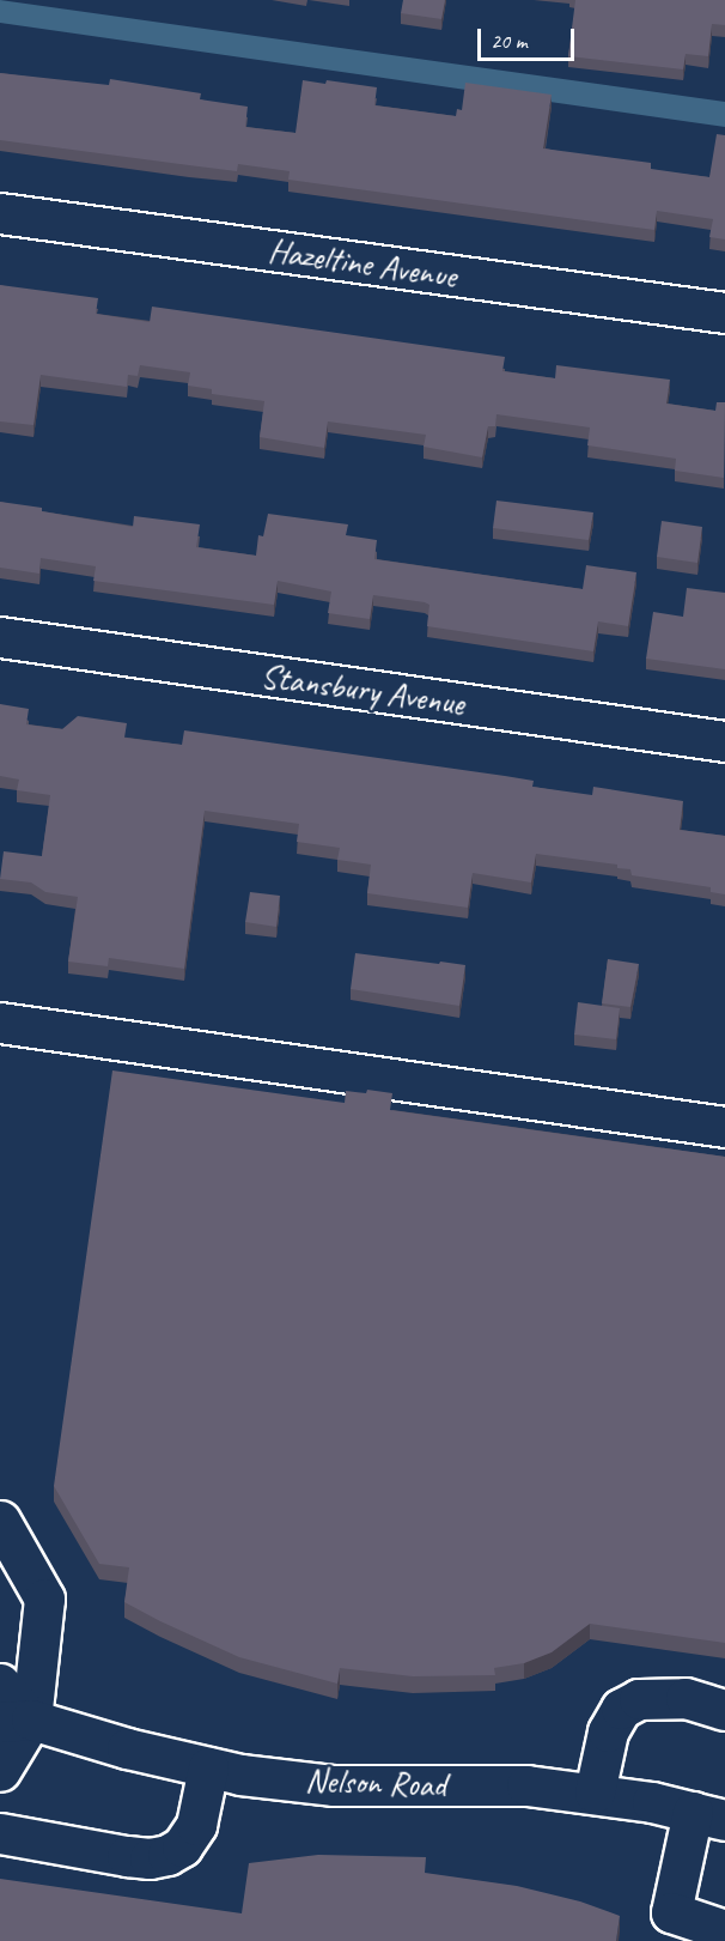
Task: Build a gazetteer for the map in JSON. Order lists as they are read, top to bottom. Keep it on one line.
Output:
{"streets":{"street":["Hazeltine Avenue","Stansbury Avenue","Nelson Road"]},"scale_bar":"20 m"}
